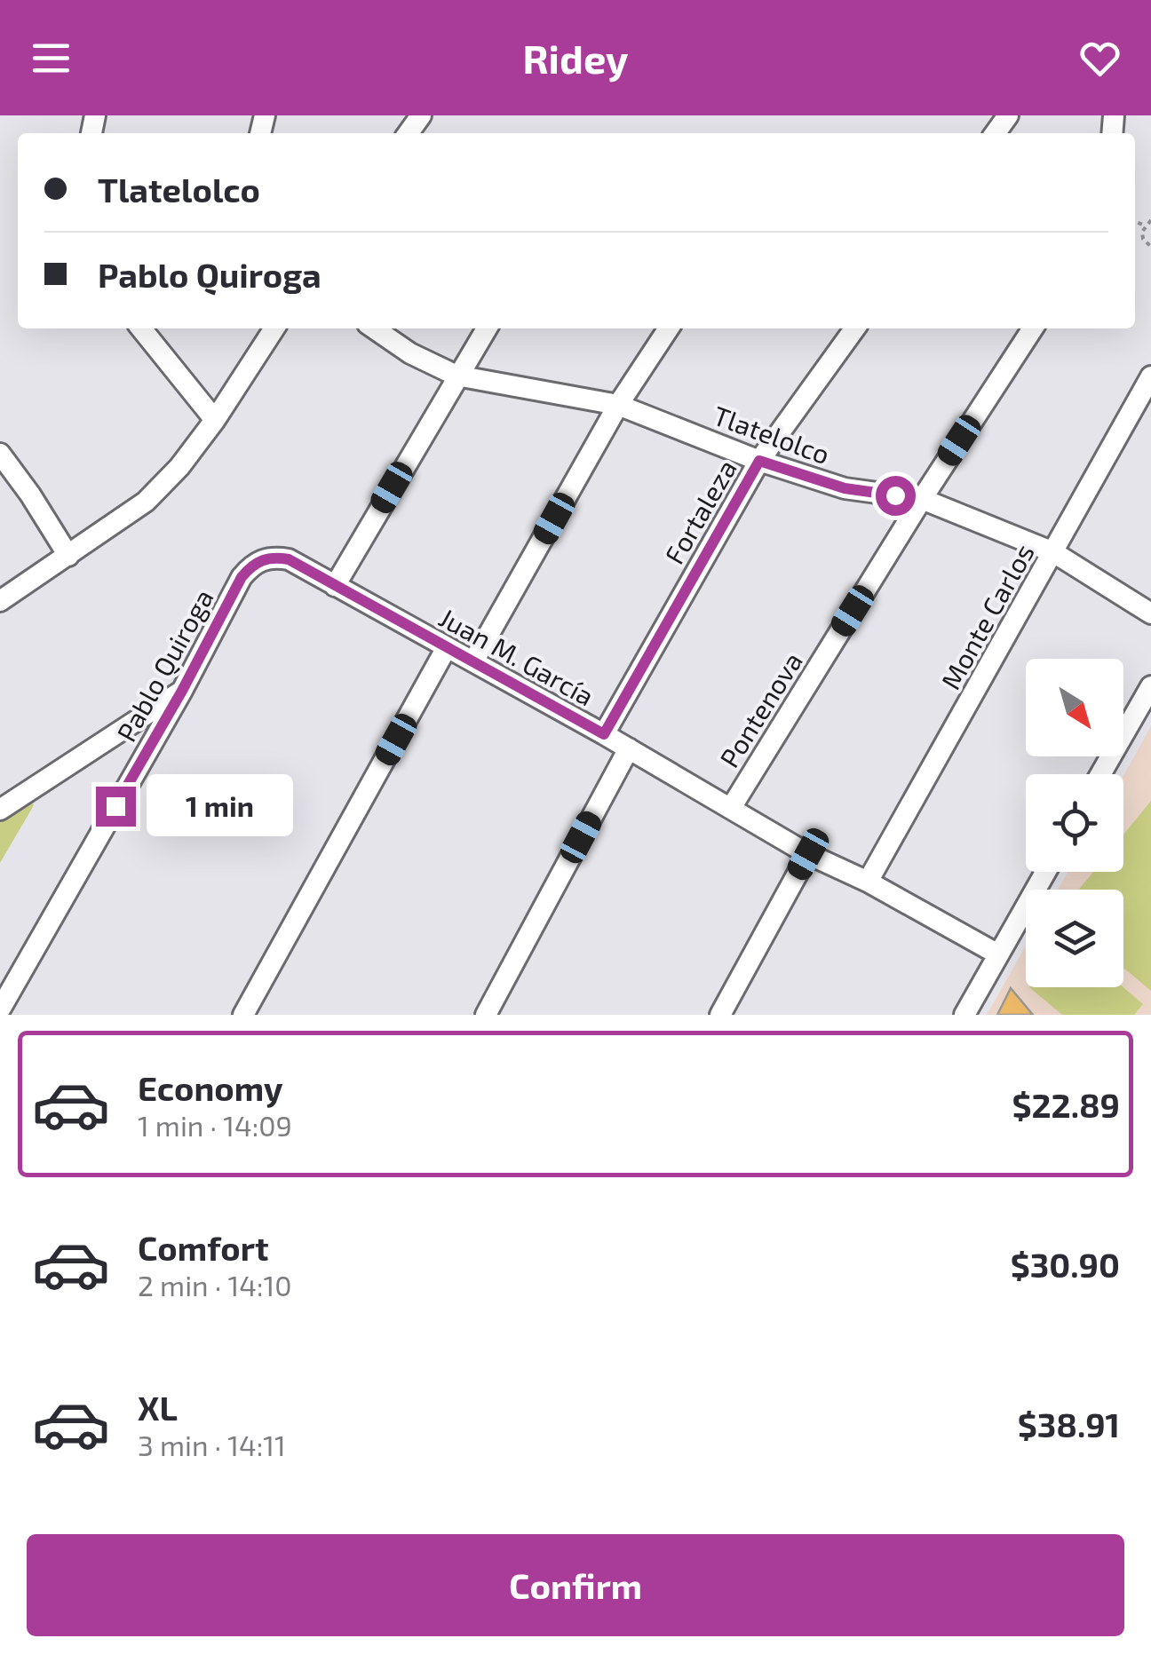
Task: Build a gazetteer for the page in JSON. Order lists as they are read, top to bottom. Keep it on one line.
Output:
{"streets":{"street":["Tlatelolco","Fortaleza","Monte Carlos","Juan M. García","Pablo Quiroga","Pontenova"]},"crossings":[["Tlatelolco","Fortaleza"],["Tlatelolco","Monte Carlos"],["Tlatelolco","Pontenova"],["Fortaleza","Juan M. García"],["Monte Carlos","Juan M. García"],["Juan M. García","Pablo Quiroga"],["Juan M. García","Pontenova"]],"north":"bottom right","page":{"header":"Ridey","banner":["Tlatelolco","Pablo Quiroga"],"bubble":"1 min","list":[{"name":"Economy","note":"1 min · 14:09","value":"$22.89"},{"name":"Comfort","note":"2 min · 14:10","value":"$30.90"},{"name":"XL","note":"3 min · 14:11","value":"$38.91"}],"buttons":"Confirm"}}
